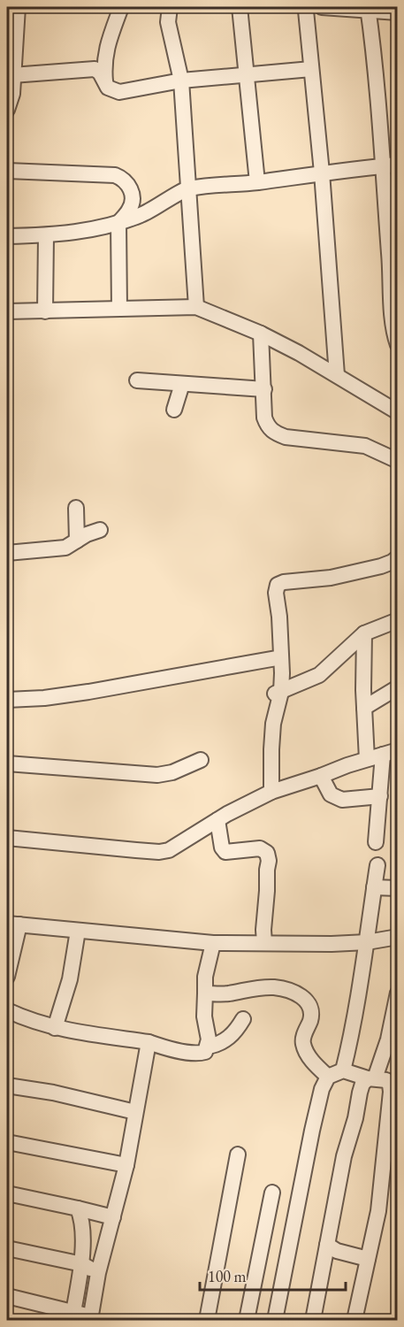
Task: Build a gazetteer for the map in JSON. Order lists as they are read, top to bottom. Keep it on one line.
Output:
{"scale_bar":"100 m"}
